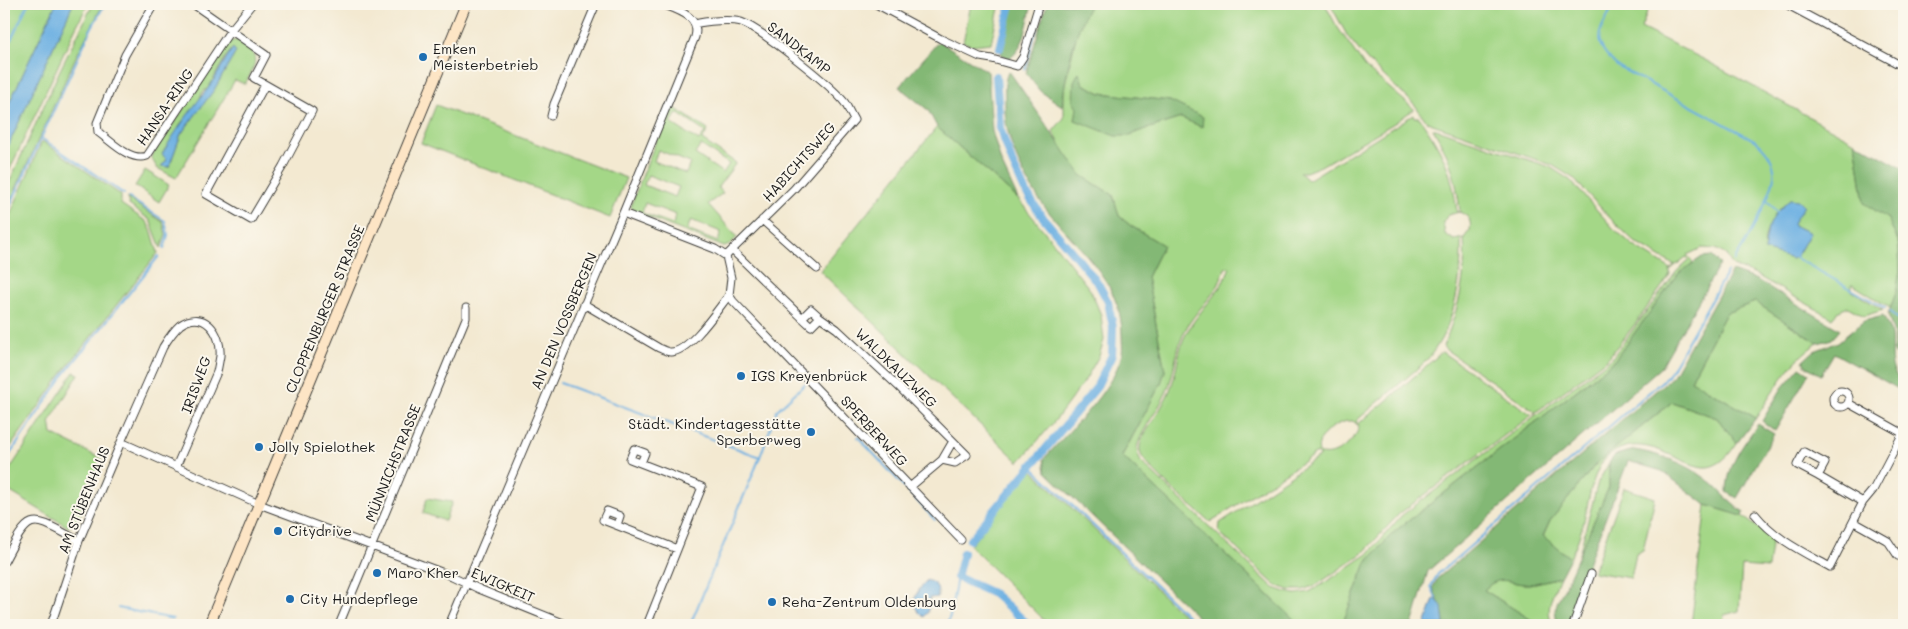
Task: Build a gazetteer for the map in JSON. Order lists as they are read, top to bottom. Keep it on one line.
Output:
{"streets":{"main road":["CLOPPENBURGER STRASSE"],"street":["SANDKAMP","HANSA-RING","HABICHTSWEG","AN DEN VOSSBERGEN","WALDKAUZWEG","IRISWEG","SPERBERWEG","MÜNNICHSTRASSE","AM STÜBENHAUS","EWIGKEIT"]},"crossings":[["SANDKAMP","HABICHTSWEG"],["SANDKAMP","AN DEN VOSSBERGEN"],["CLOPPENBURGER STRASSE","AM STÜBENHAUS"],["CLOPPENBURGER STRASSE","EWIGKEIT"],["AN DEN VOSSBERGEN","EWIGKEIT"],["IRISWEG","AM STÜBENHAUS"],["MÜNNICHSTRASSE","EWIGKEIT"],["AM STÜBENHAUS","EWIGKEIT"]],"places":["Emken Meisterbetrieb","IGS Kreyenbrück","Städt. Kindertagesstätte Sperberweg","Jolly Spielothek","Citydrive","Maro Kher","City Hundepflege","Reha-Zentrum Oldenburg"]}
